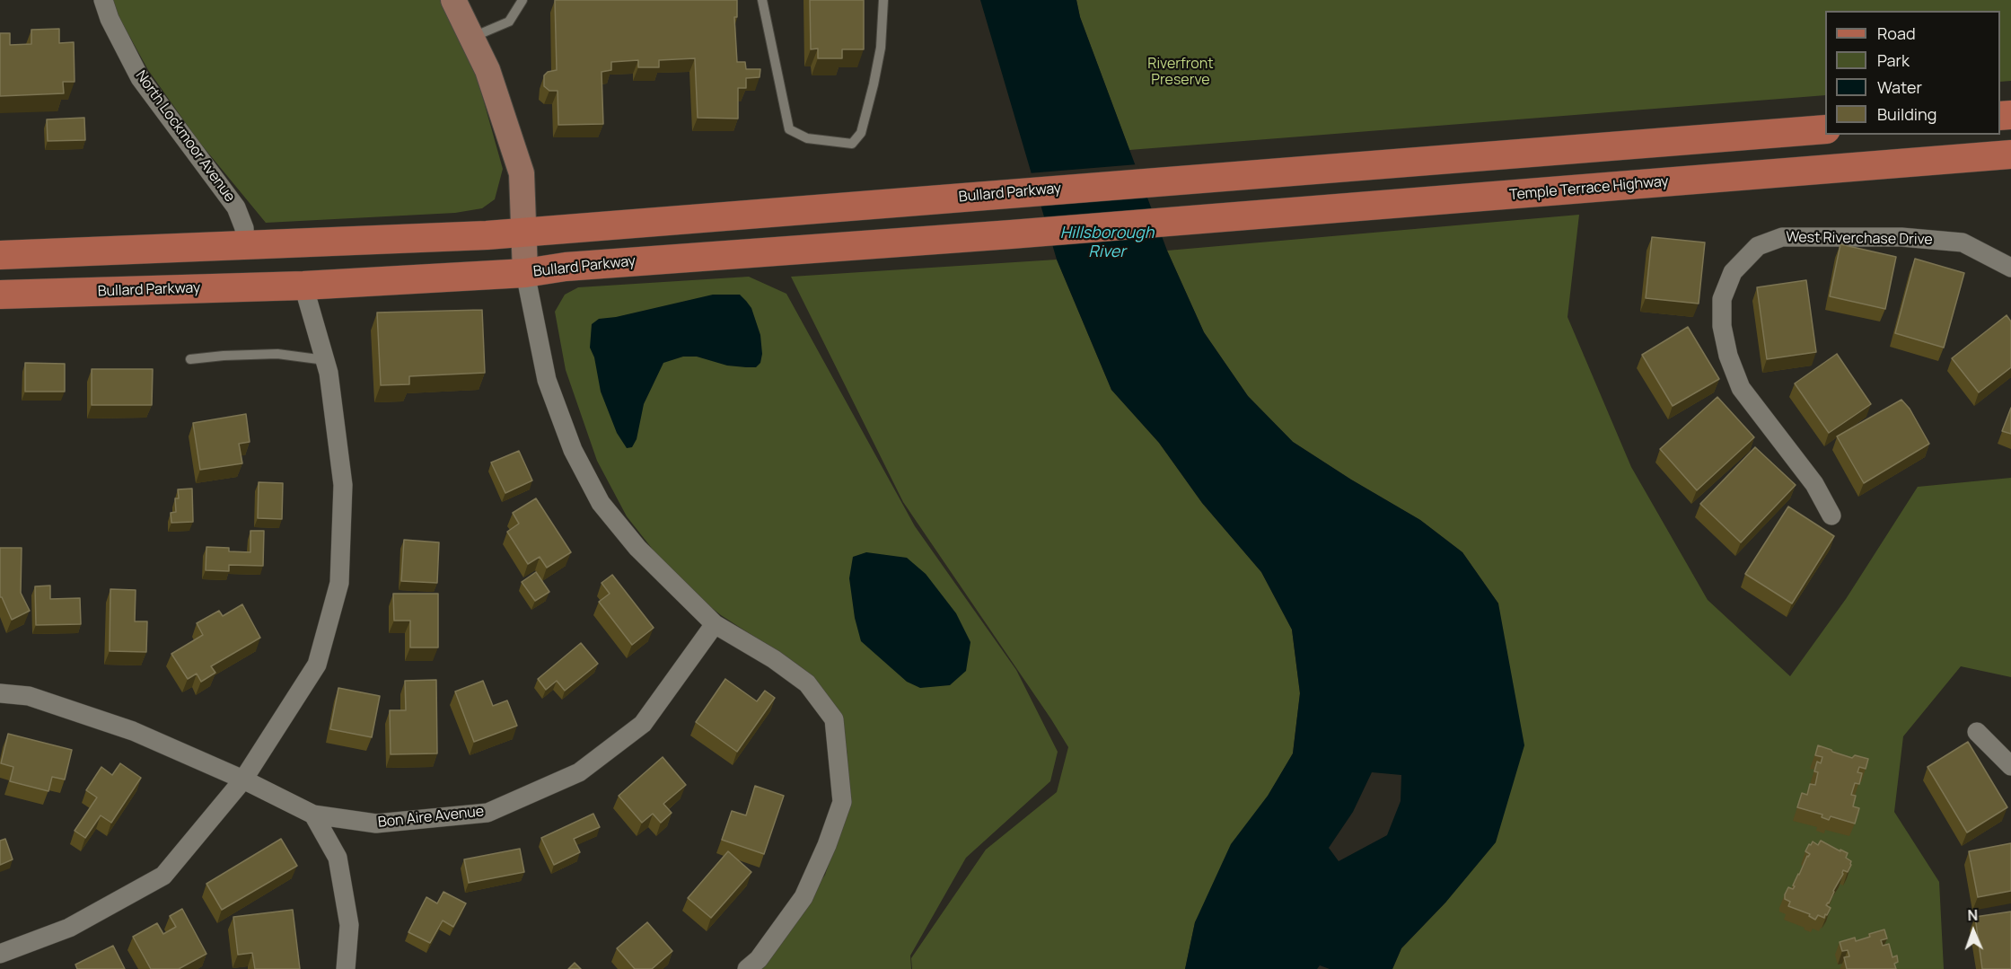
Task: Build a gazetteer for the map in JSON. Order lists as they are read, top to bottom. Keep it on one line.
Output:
{"streets":{"main road":["Temple Terrace Highway","Bullard Parkway"],"street":["North Lockmoor Avenue","West Riverchase Drive","Bon Aire Avenue"]},"crossings":[["North Lockmoor Avenue","Bullard Parkway"],["Temple Terrace Highway","Bullard Parkway"]],"water":["Hillsborough River"],"parks":["Riverfront Preserve"],"legend":["Road","Park","Water","Building"],"north":"top"}
